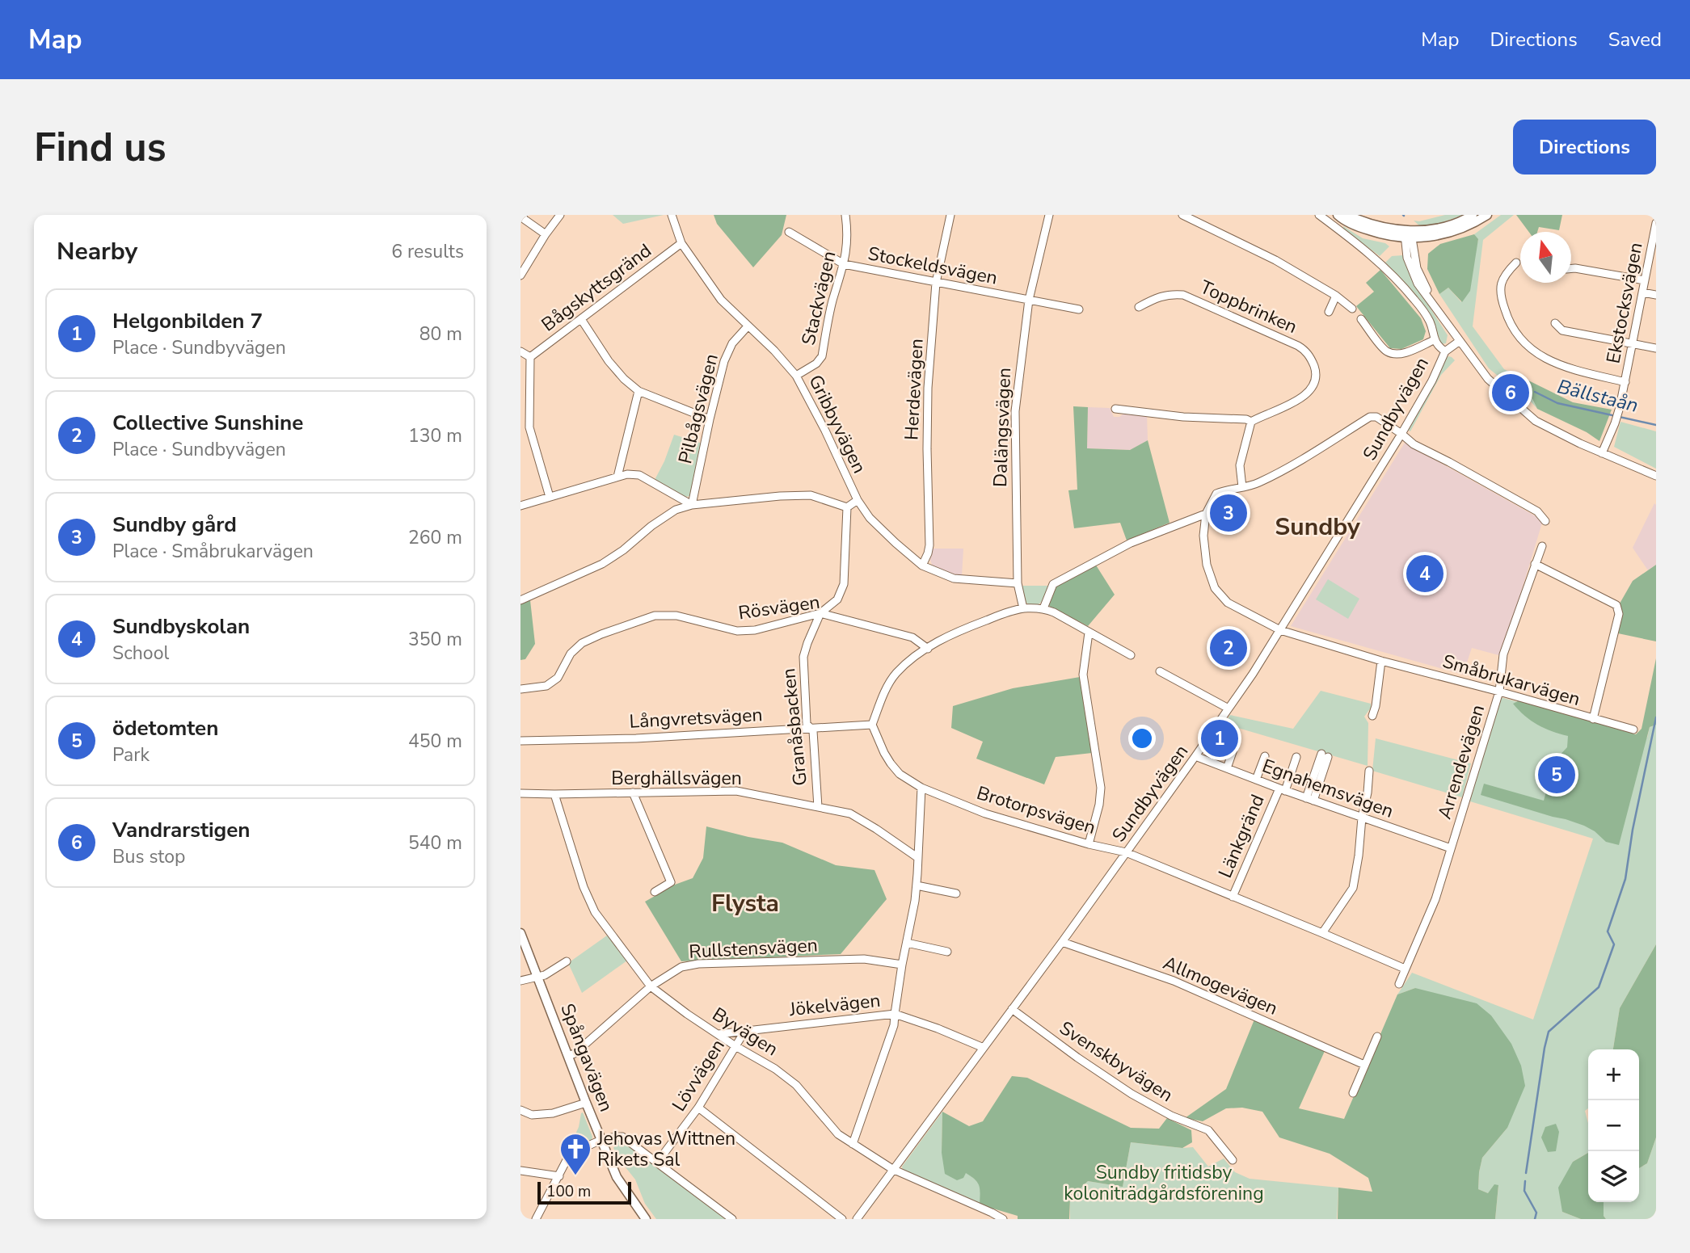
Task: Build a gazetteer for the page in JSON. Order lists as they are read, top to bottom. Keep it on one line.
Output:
{"streets":{"street":["Stockeldsvägen","Bågskyttsgränd","Stackvägen","Ekstocksvägen","Toppbrinken","Herdevägen","Pilbågsvägen","Sundbyvägen","Gribbyvägen","Dalängsvägen","Rösvägen","Småbrukarvägen","Långvretsvägen","Granåsbacken","Arrendevägen","Berghällsvägen","Egnahemsvägen","Brotorpsvägen","Länkgränd","Rullstensvägen","Allmogevägen","Jökelvägen","Byvägen","Spångavägen","Svenskbyvägen","Lövvägen"]},"crossings":[["Stockeldsvägen","Stackvägen"],["Stockeldsvägen","Herdevägen"],["Stockeldsvägen","Dalängsvägen"],["Bågskyttsgränd","Gribbyvägen"],["Stackvägen","Gribbyvägen"],["Herdevägen","Gribbyvägen"],["Pilbågsvägen","Gribbyvägen"],["Sundbyvägen","Småbrukarvägen"],["Sundbyvägen","Egnahemsvägen"],["Sundbyvägen","Brotorpsvägen"],["Sundbyvägen","Allmogevägen"],["Sundbyvägen","Jökelvägen"],["Sundbyvägen","Byvägen"],["Sundbyvägen","Svenskbyvägen"],["Gribbyvägen","Dalängsvägen"],["Rösvägen","Granåsbacken"],["Småbrukarvägen","Arrendevägen"],["Långvretsvägen","Granåsbacken"],["Långvretsvägen","Brotorpsvägen"],["Granåsbacken","Berghällsvägen"],["Arrendevägen","Egnahemsvägen"],["Arrendevägen","Brotorpsvägen"],["Berghällsvägen","Byvägen"],["Egnahemsvägen","Länkgränd"],["Brotorpsvägen","Länkgränd"],["Rullstensvägen","Byvägen"],["Rullstensvägen","Spångavägen"],["Jökelvägen","Byvägen"],["Jökelvägen","Lövvägen"],["Byvägen","Lövvägen"]],"districts":["Sundby","Flysta"],"water":["Bällstaån"],"parks":["Sundby fritidsby koloniträdgårdsförening"],"places":{"church":["Jehovas Wittnen Rikets Sal"]},"scale_bar":"100 m","north":"top","page":{"header":"Map","nav":["Map","Directions","Saved"],"buttons":"Directions","title":"Find us","heading":["Nearby","6 results"],"list":[{"mark":"1","name":"Helgonbilden 7","note":"Place · Sundbyvägen","value":"80 m"},{"mark":"2","name":"Collective Sunshine","note":"Place · Sundbyvägen","value":"130 m"},{"mark":"3","name":"Sundby gård","note":"Place · Småbrukarvägen","value":"260 m"},{"mark":"4","name":"Sundbyskolan","note":"School","value":"350 m"},{"mark":"5","name":"ödetomten","note":"Park","value":"450 m"},{"mark":"6","name":"Vandrarstigen","note":"Bus stop","value":"540 m"}],"pins":["6","3","4","2","1","5"],"map_buttons":["+","−"],"scale":"100 m"}}
